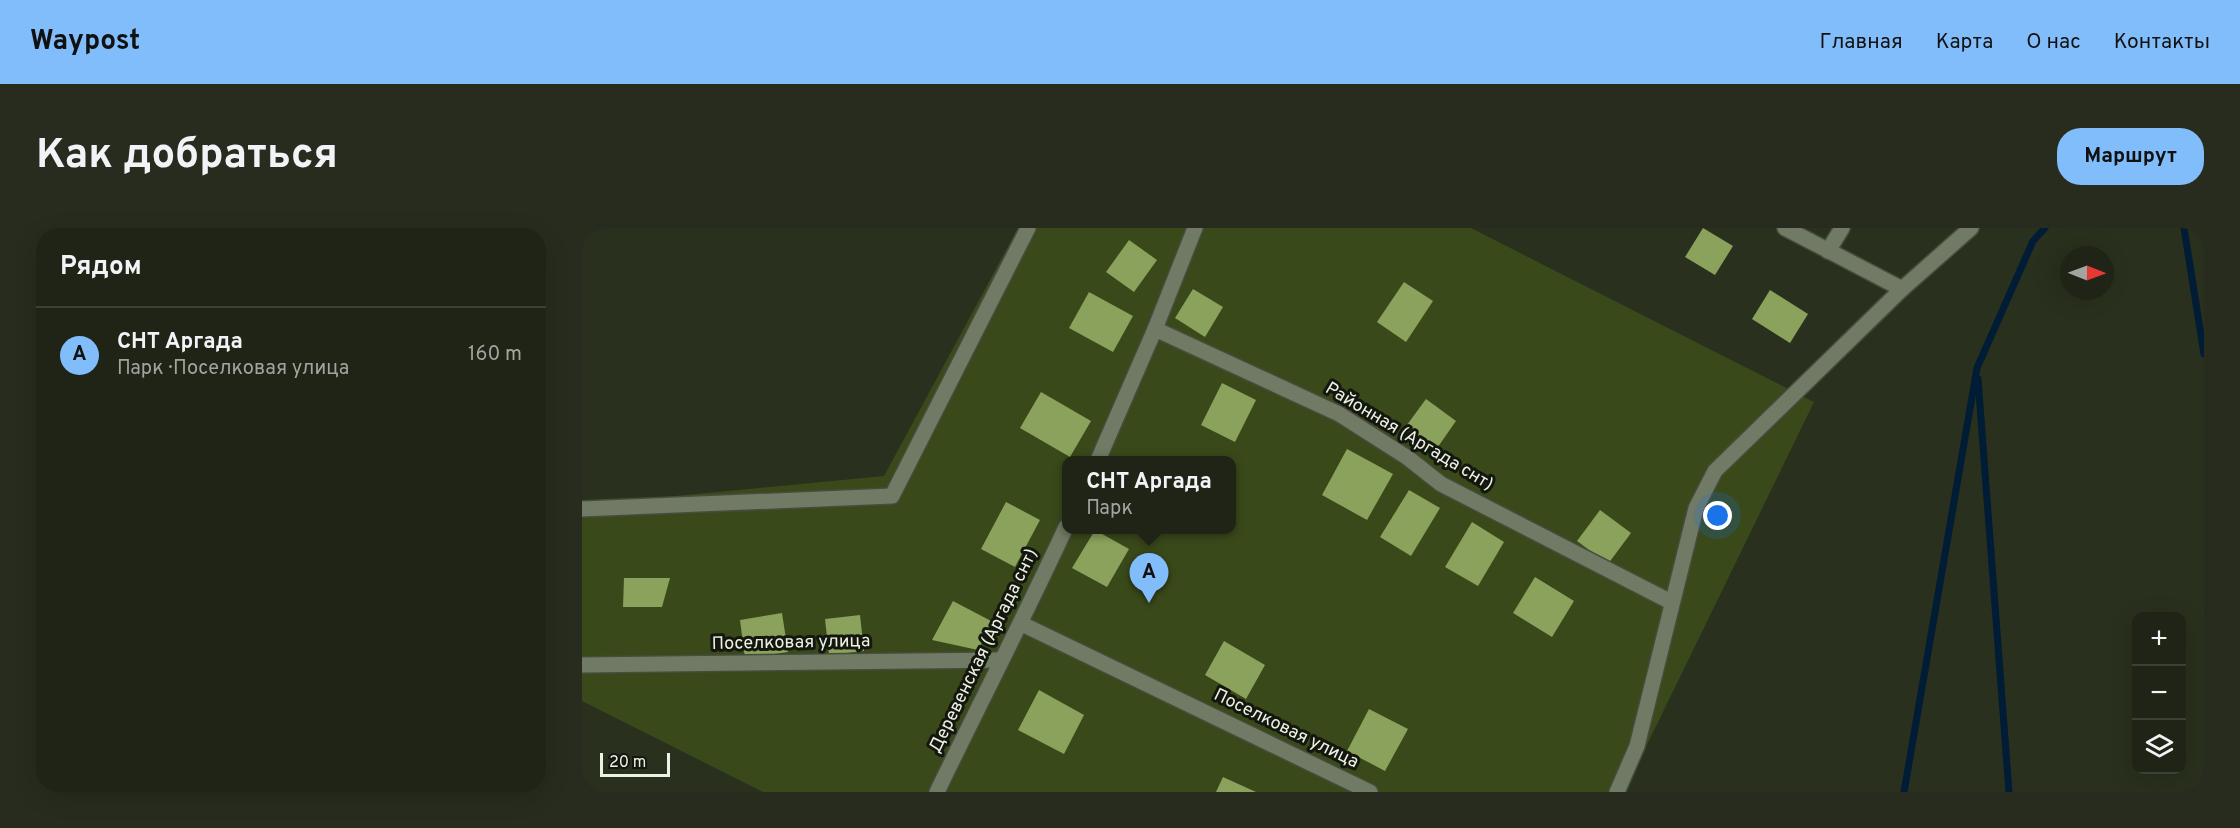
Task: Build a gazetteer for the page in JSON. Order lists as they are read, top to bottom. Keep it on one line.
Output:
{"streets":{"street":["Районная (Аргада снт)","Поселковая улица","Деревенская (Аргада снт)"]},"crossings":[["Поселковая улица","Деревенская (Аргада снт)"]],"scale_bar":"20 m","north":"right","page":{"header":"Waypost","nav":["Главная","Карта","О нас","Контакты"],"buttons":"Маршрут","title":"Как добраться","heading":"Рядом","list":[{"mark":"A","name":"СНТ Аргада","note":"Парк · Поселковая улица","value":"160 m"}],"popup":["СНТ Аргада","Парк"],"pins":"A","map_buttons":["+","−"],"scale":"20 m"}}
